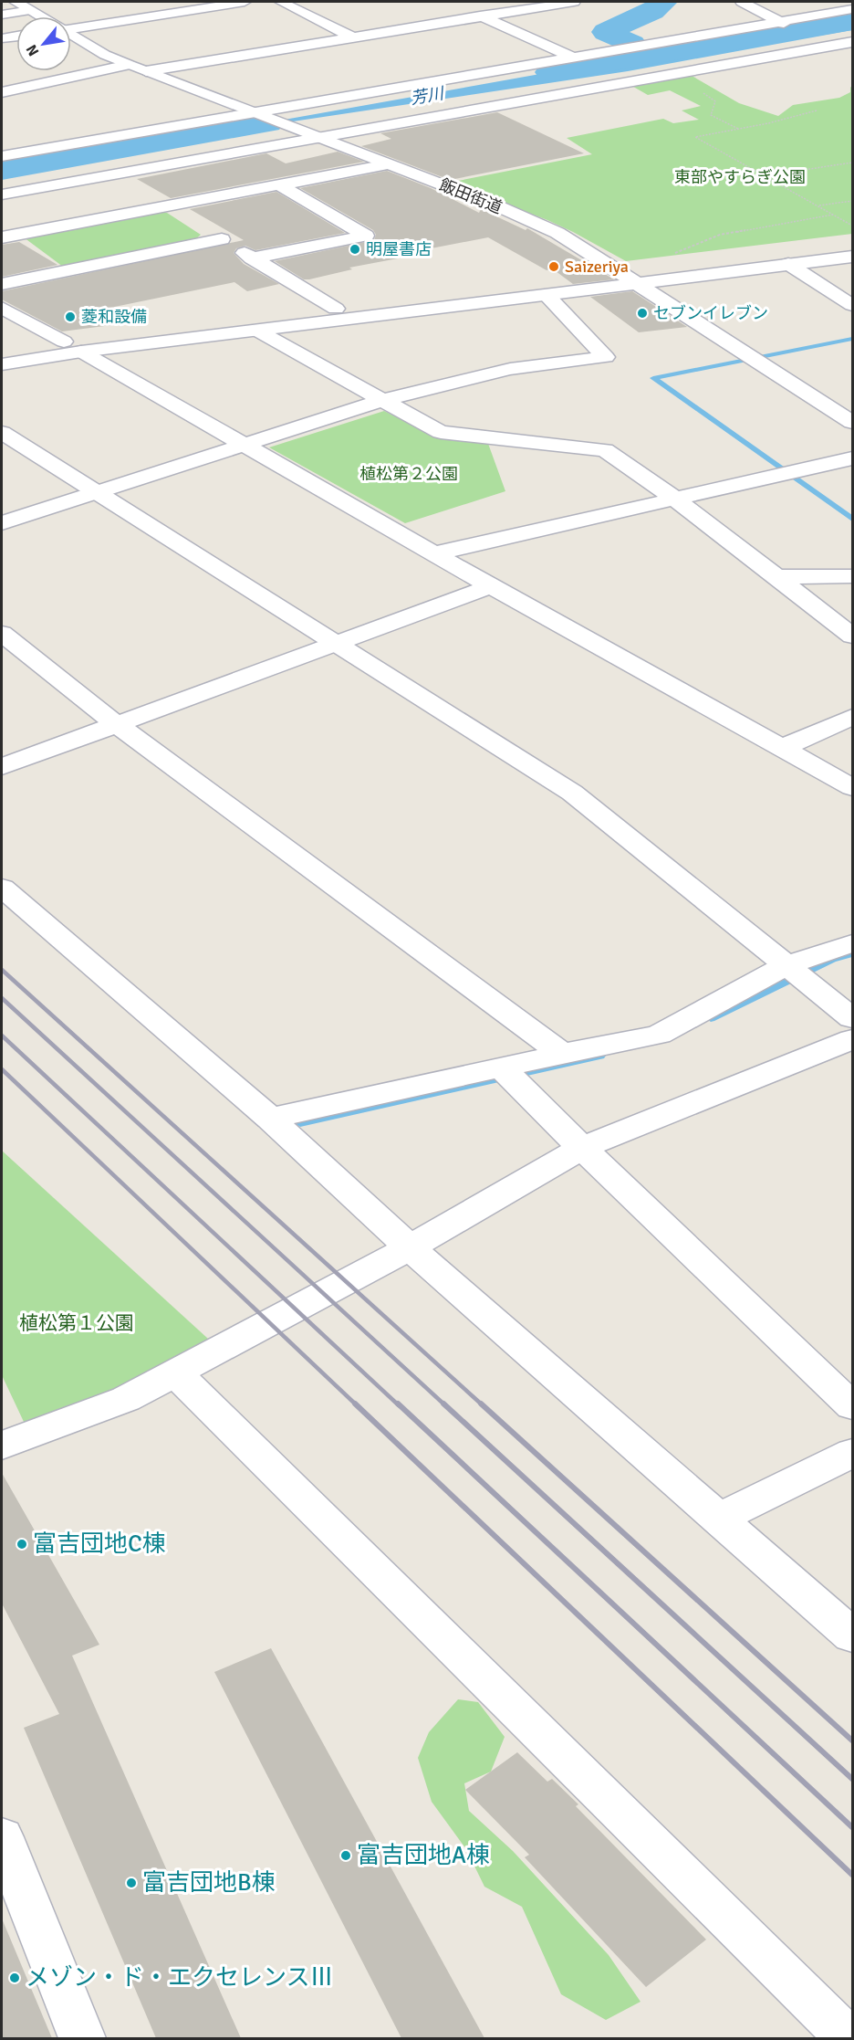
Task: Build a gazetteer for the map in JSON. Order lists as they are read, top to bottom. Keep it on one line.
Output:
{"streets":{"street":["飯田街道"]},"water":["芳川"],"parks":["東部やすらぎ公園","植松第２公園","植松第１公園"],"places":["明屋書店","Saizeriya","セブンイレブン","菱和設備","富吉団地C棟","富吉団地A棟","富吉団地B棟","メゾン・ド・エクセレンスⅢ"],"north":"bottom left"}
